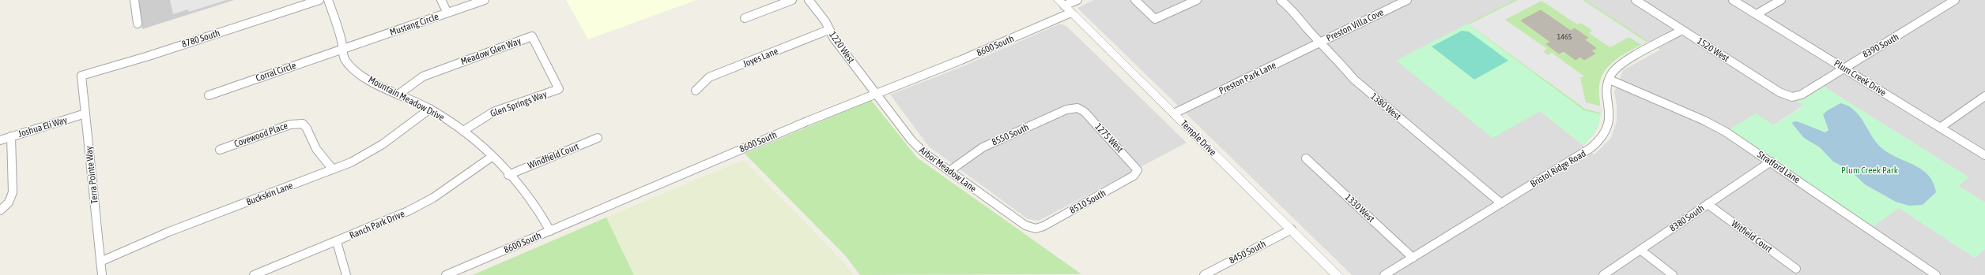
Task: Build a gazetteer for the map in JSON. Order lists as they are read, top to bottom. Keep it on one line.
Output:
{"streets":{"street":["Mustang Circle","Preston Villa Cove","8780 South","8600 South","8390 South","1220 West","1520 West","Meadow Glen Way","Joyes Lane","Corral Circle","Preston Park Lane","Plum Creek Drive","Mountain Meadow Drive","Glen Springs Way","1380 West","Joshua Eli Way","Covewood Place","8550 South","1275 West","Temple Drive","Windfield Court","Stratford Lane","Bristol Ridge Road","Arbor Meadow Lane","Terra Pointe Way","Buckskin Lane","8510 South","1330 West","8380 South","Ranch Park Drive","Witfield Court","8450 South"]},"crossings":[["Mustang Circle","Corral Circle"],["Mustang Circle","Mountain Meadow Drive"],["Preston Villa Cove","Preston Park Lane"],["Preston Villa Cove","1380 West"],["8780 South","Terra Pointe Way"],["8600 South","1220 West"],["8600 South","Mountain Meadow Drive"],["8600 South","Temple Drive"],["8600 South","Arbor Meadow Lane"],["8390 South","1520 West"],["8390 South","Plum Creek Drive"],["1220 West","Joyes Lane"],["1220 West","Arbor Meadow Lane"],["1520 West","Bristol Ridge Road"],["Meadow Glen Way","Mountain Meadow Drive"],["Meadow Glen Way","Glen Springs Way"],["Corral Circle","Mountain Meadow Drive"],["Preston Park Lane","1380 West"],["Preston Park Lane","Temple Drive"],["Mountain Meadow Drive","Glen Springs Way"],["Mountain Meadow Drive","Windfield Court"],["Mountain Meadow Drive","Buckskin Lane"],["Mountain Meadow Drive","Ranch Park Drive"],["1380 West","Bristol Ridge Road"],["Joshua Eli Way","Terra Pointe Way"],["Covewood Place","Buckskin Lane"],["8550 South","1275 West"],["8550 South","Arbor Meadow Lane"],["1275 West","8510 South"],["Temple Drive","8450 South"],["Stratford Lane","Bristol Ridge Road"],["Stratford Lane","8380 South"],["Bristol Ridge Road","1330 West"],["Arbor Meadow Lane","8510 South"],["Terra Pointe Way","Buckskin Lane"],["8380 South","Witfield Court"]],"parks":["Plum Creek Park"],"house_numbers":["1465"]}
